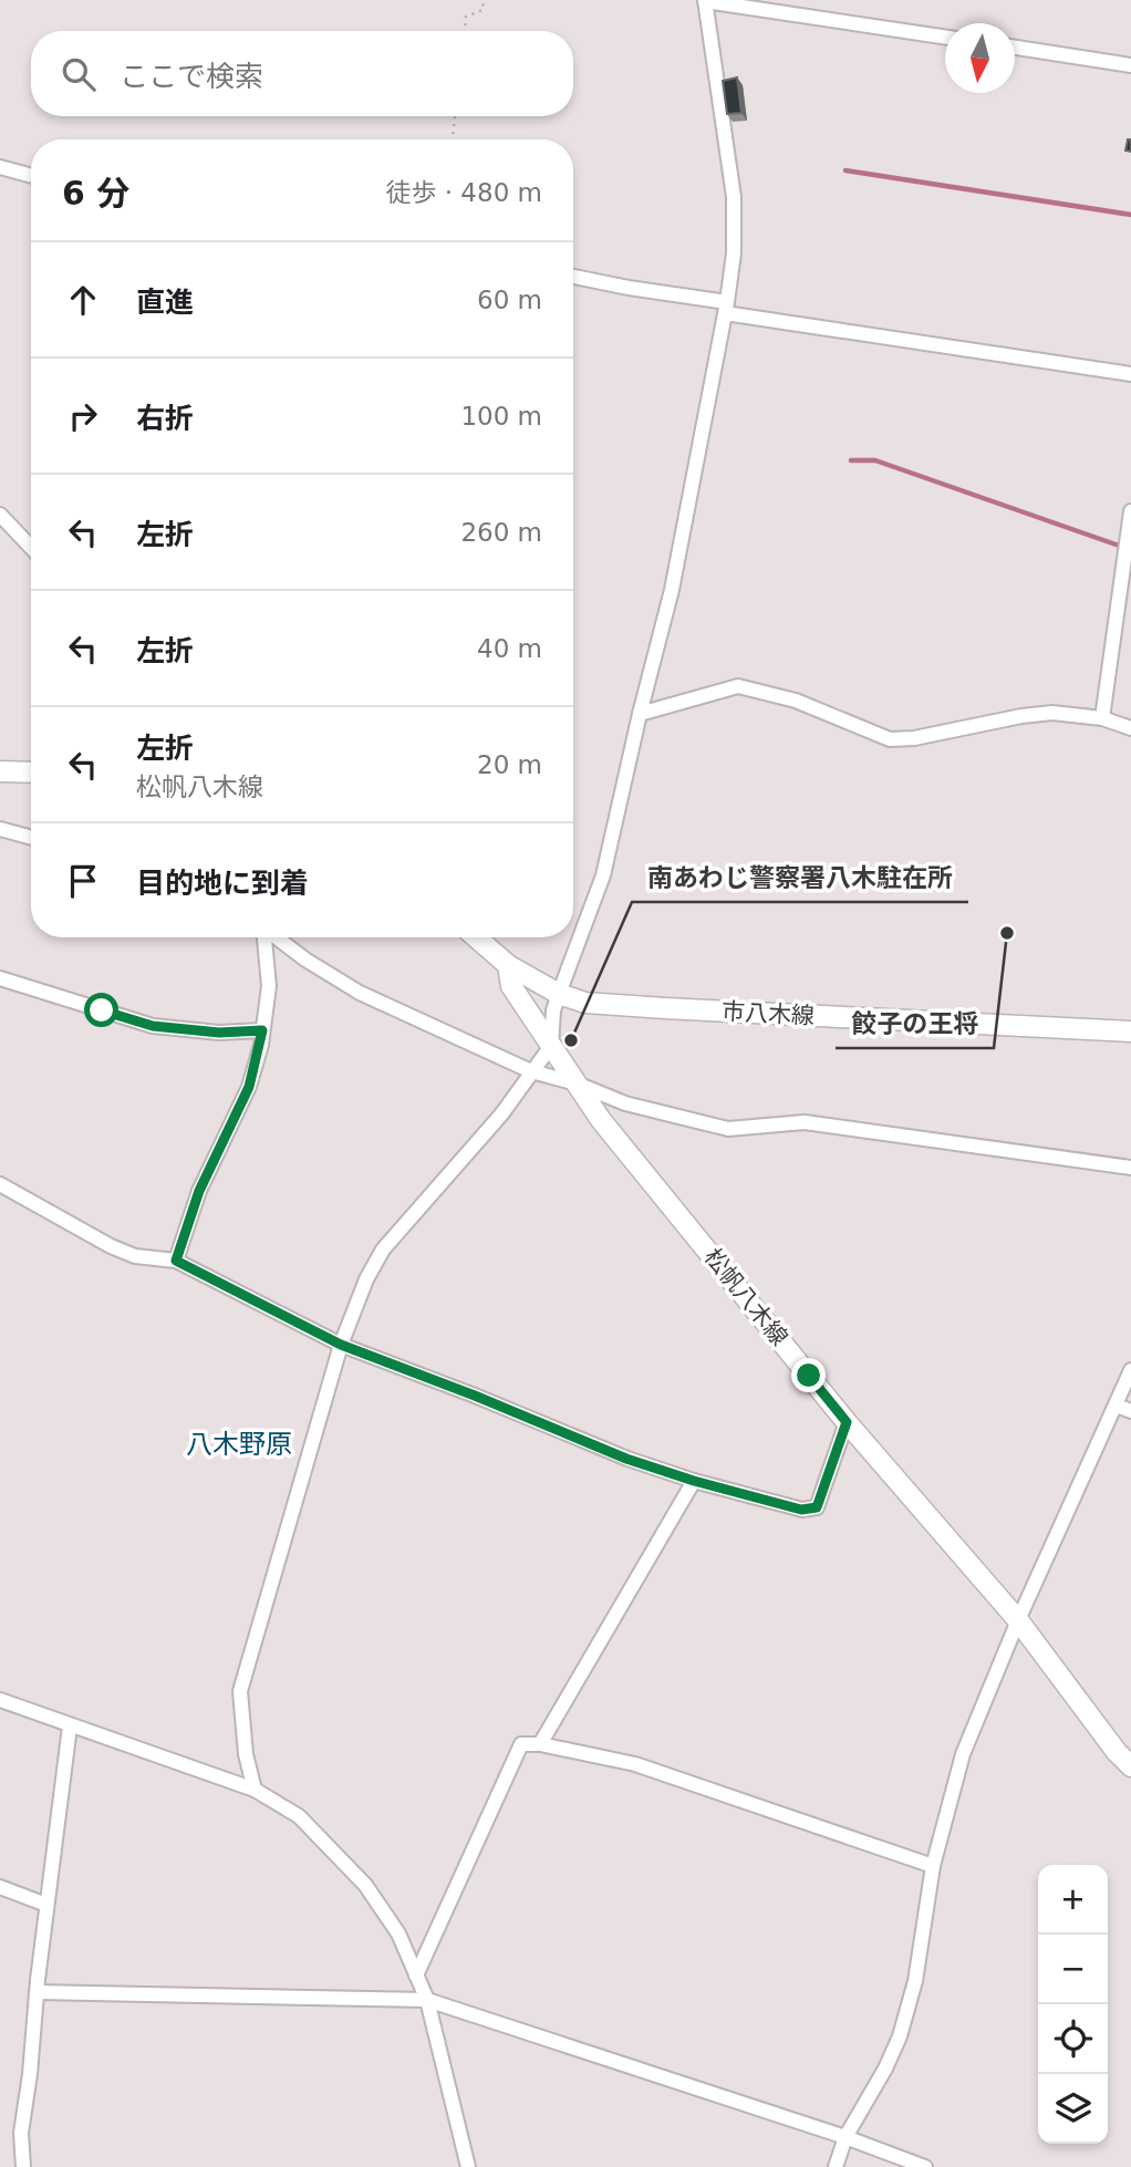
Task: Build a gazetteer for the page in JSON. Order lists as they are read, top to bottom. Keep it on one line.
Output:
{"streets":{"main road":["市八木線","松帆八木線"]},"crossings":[["市八木線","松帆八木線"]],"districts":["八木野原"],"places":["餃子の王将","南あわじ警察署八木駐在所"],"north":"bottom","page":{"search":"ここで検索","heading":["6 分","徒歩 · 480 m"],"list":[["直進","60 m"],["右折","100 m"],["左折","260 m"],["左折","40 m"],["左折","松帆八木線","20 m"],"目的地に到着"],"map_buttons":["+","−"]}}
